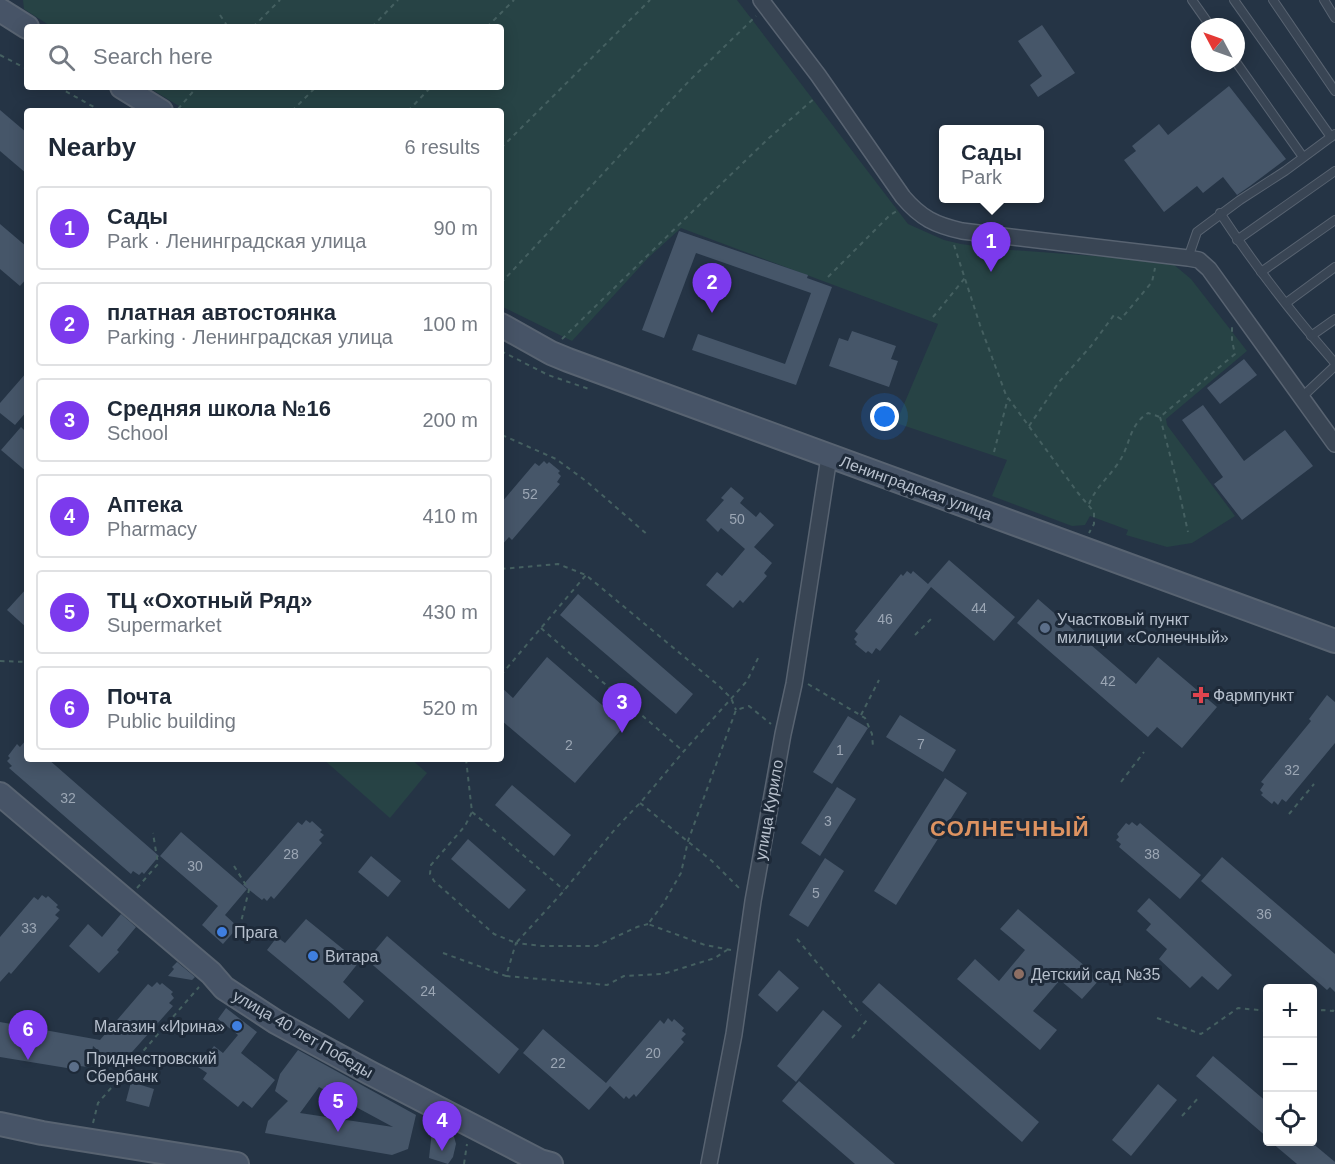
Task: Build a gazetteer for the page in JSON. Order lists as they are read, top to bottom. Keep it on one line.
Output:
{"streets":{"street":["Ленинградская улица","улица Курило","улица 40 лет Победы"]},"crossings":[["Ленинградская улица","улица Курило"]],"districts":["СОЛНЕЧНЫЙ"],"places":{"other":["Участковый пункт милиции «Солнечный»","Прага","Витара","Детский сад №35","Магазин «Ирина»","Приднестровский Сбербанк"],"health":["Фармпункт"]},"house_numbers":["52","50","44","46","42","7","2","1","32","32","3","28","38","30","5","36","33","24","20","22"],"north":"top left","page":{"search":"Search here","heading":["Nearby","6 results"],"popup":["Сады","Park"],"list":[{"mark":"1","name":"Сады","note":"Park · Ленинградская улица","value":"90 m"},{"mark":"2","name":"платная автостоянка","note":"Parking · Ленинградская улица","value":"100 m"},{"mark":"3","name":"Средняя школа №16","note":"School","value":"200 m"},{"mark":"4","name":"Аптека","note":"Pharmacy","value":"410 m"},{"mark":"5","name":"ТЦ «Охотный Ряд»","note":"Supermarket","value":"430 m"},{"mark":"6","name":"Почта","note":"Public building","value":"520 m"}],"pins":["1","2","3","6","5","4"],"map_buttons":["+","−"]}}
